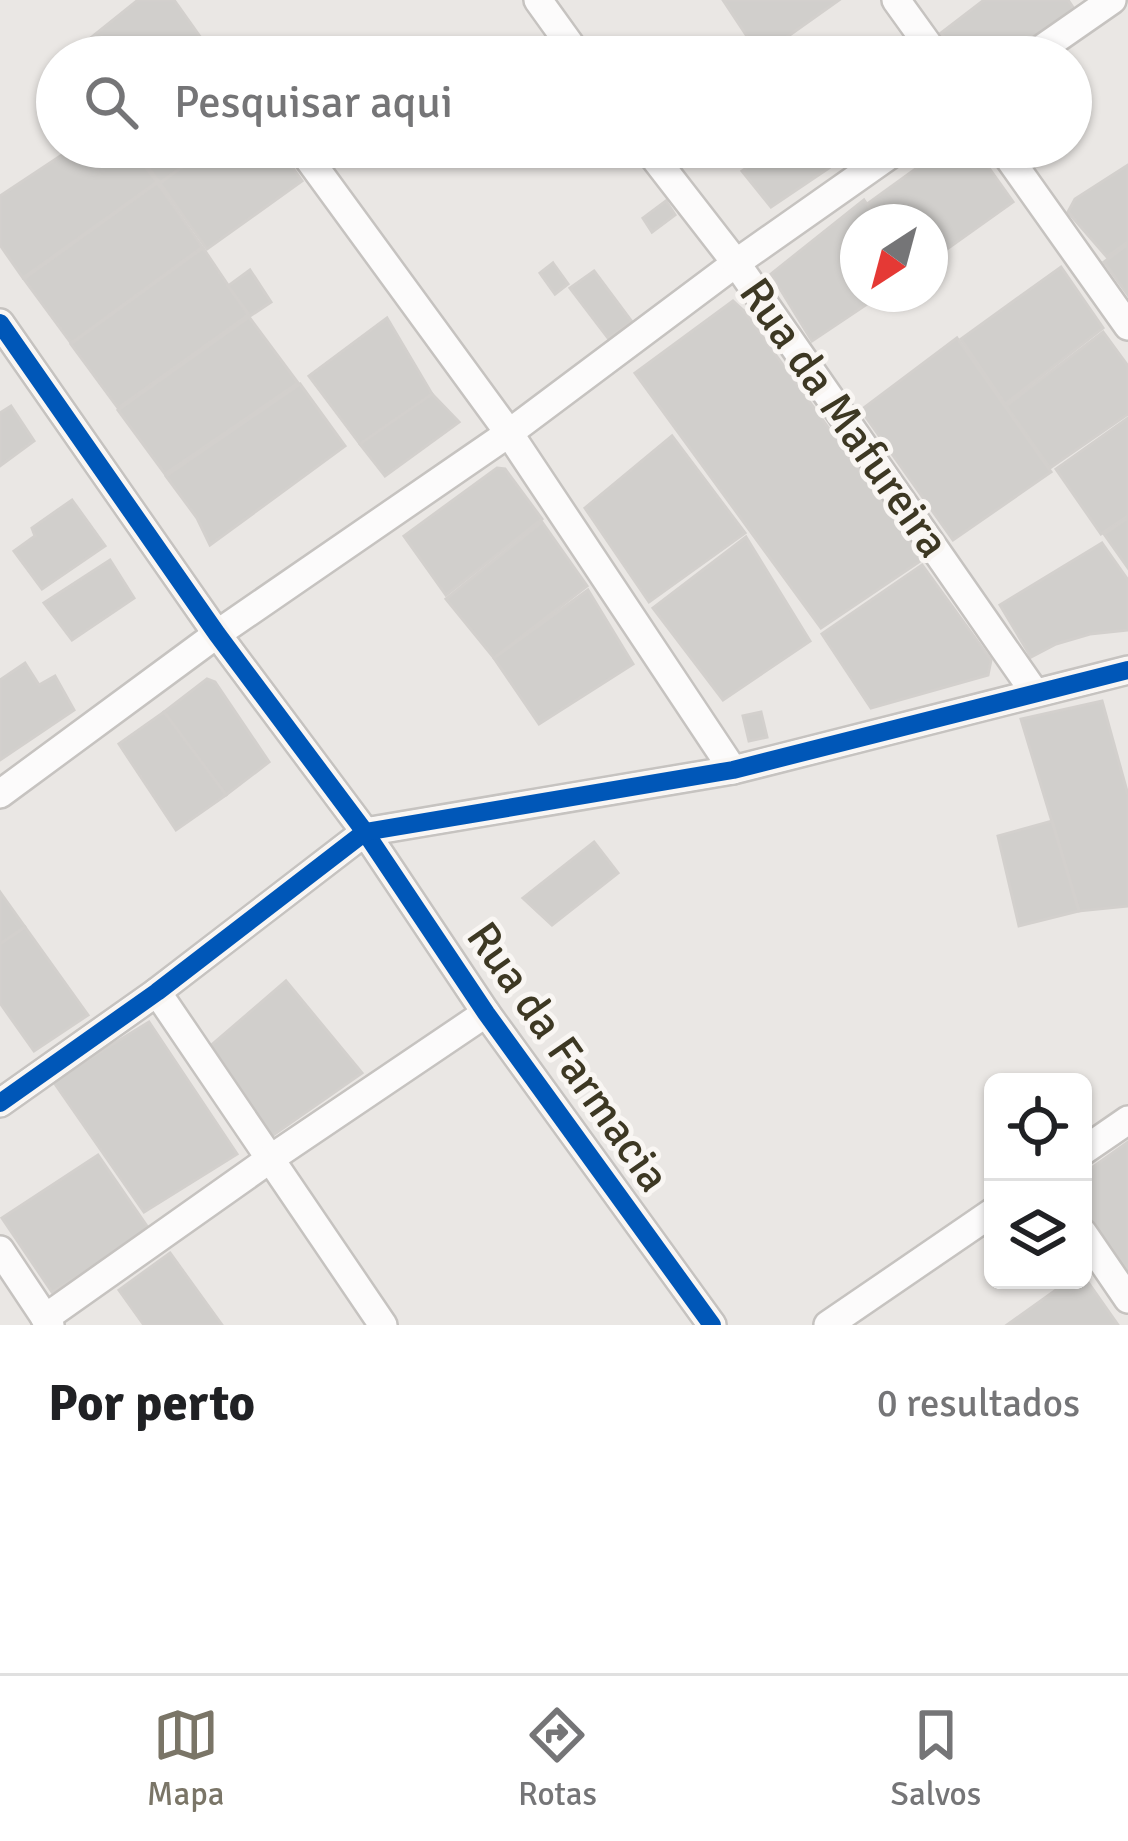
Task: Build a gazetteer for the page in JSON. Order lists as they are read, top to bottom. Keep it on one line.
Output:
{"streets":{"street":["Rua da Mafureira","Rua da Farmacia"]},"north":"bottom left","page":{"search":"Pesquisar aqui","heading":["Por perto","0 resultados"],"nav":["Mapa","Rotas","Salvos"]}}
